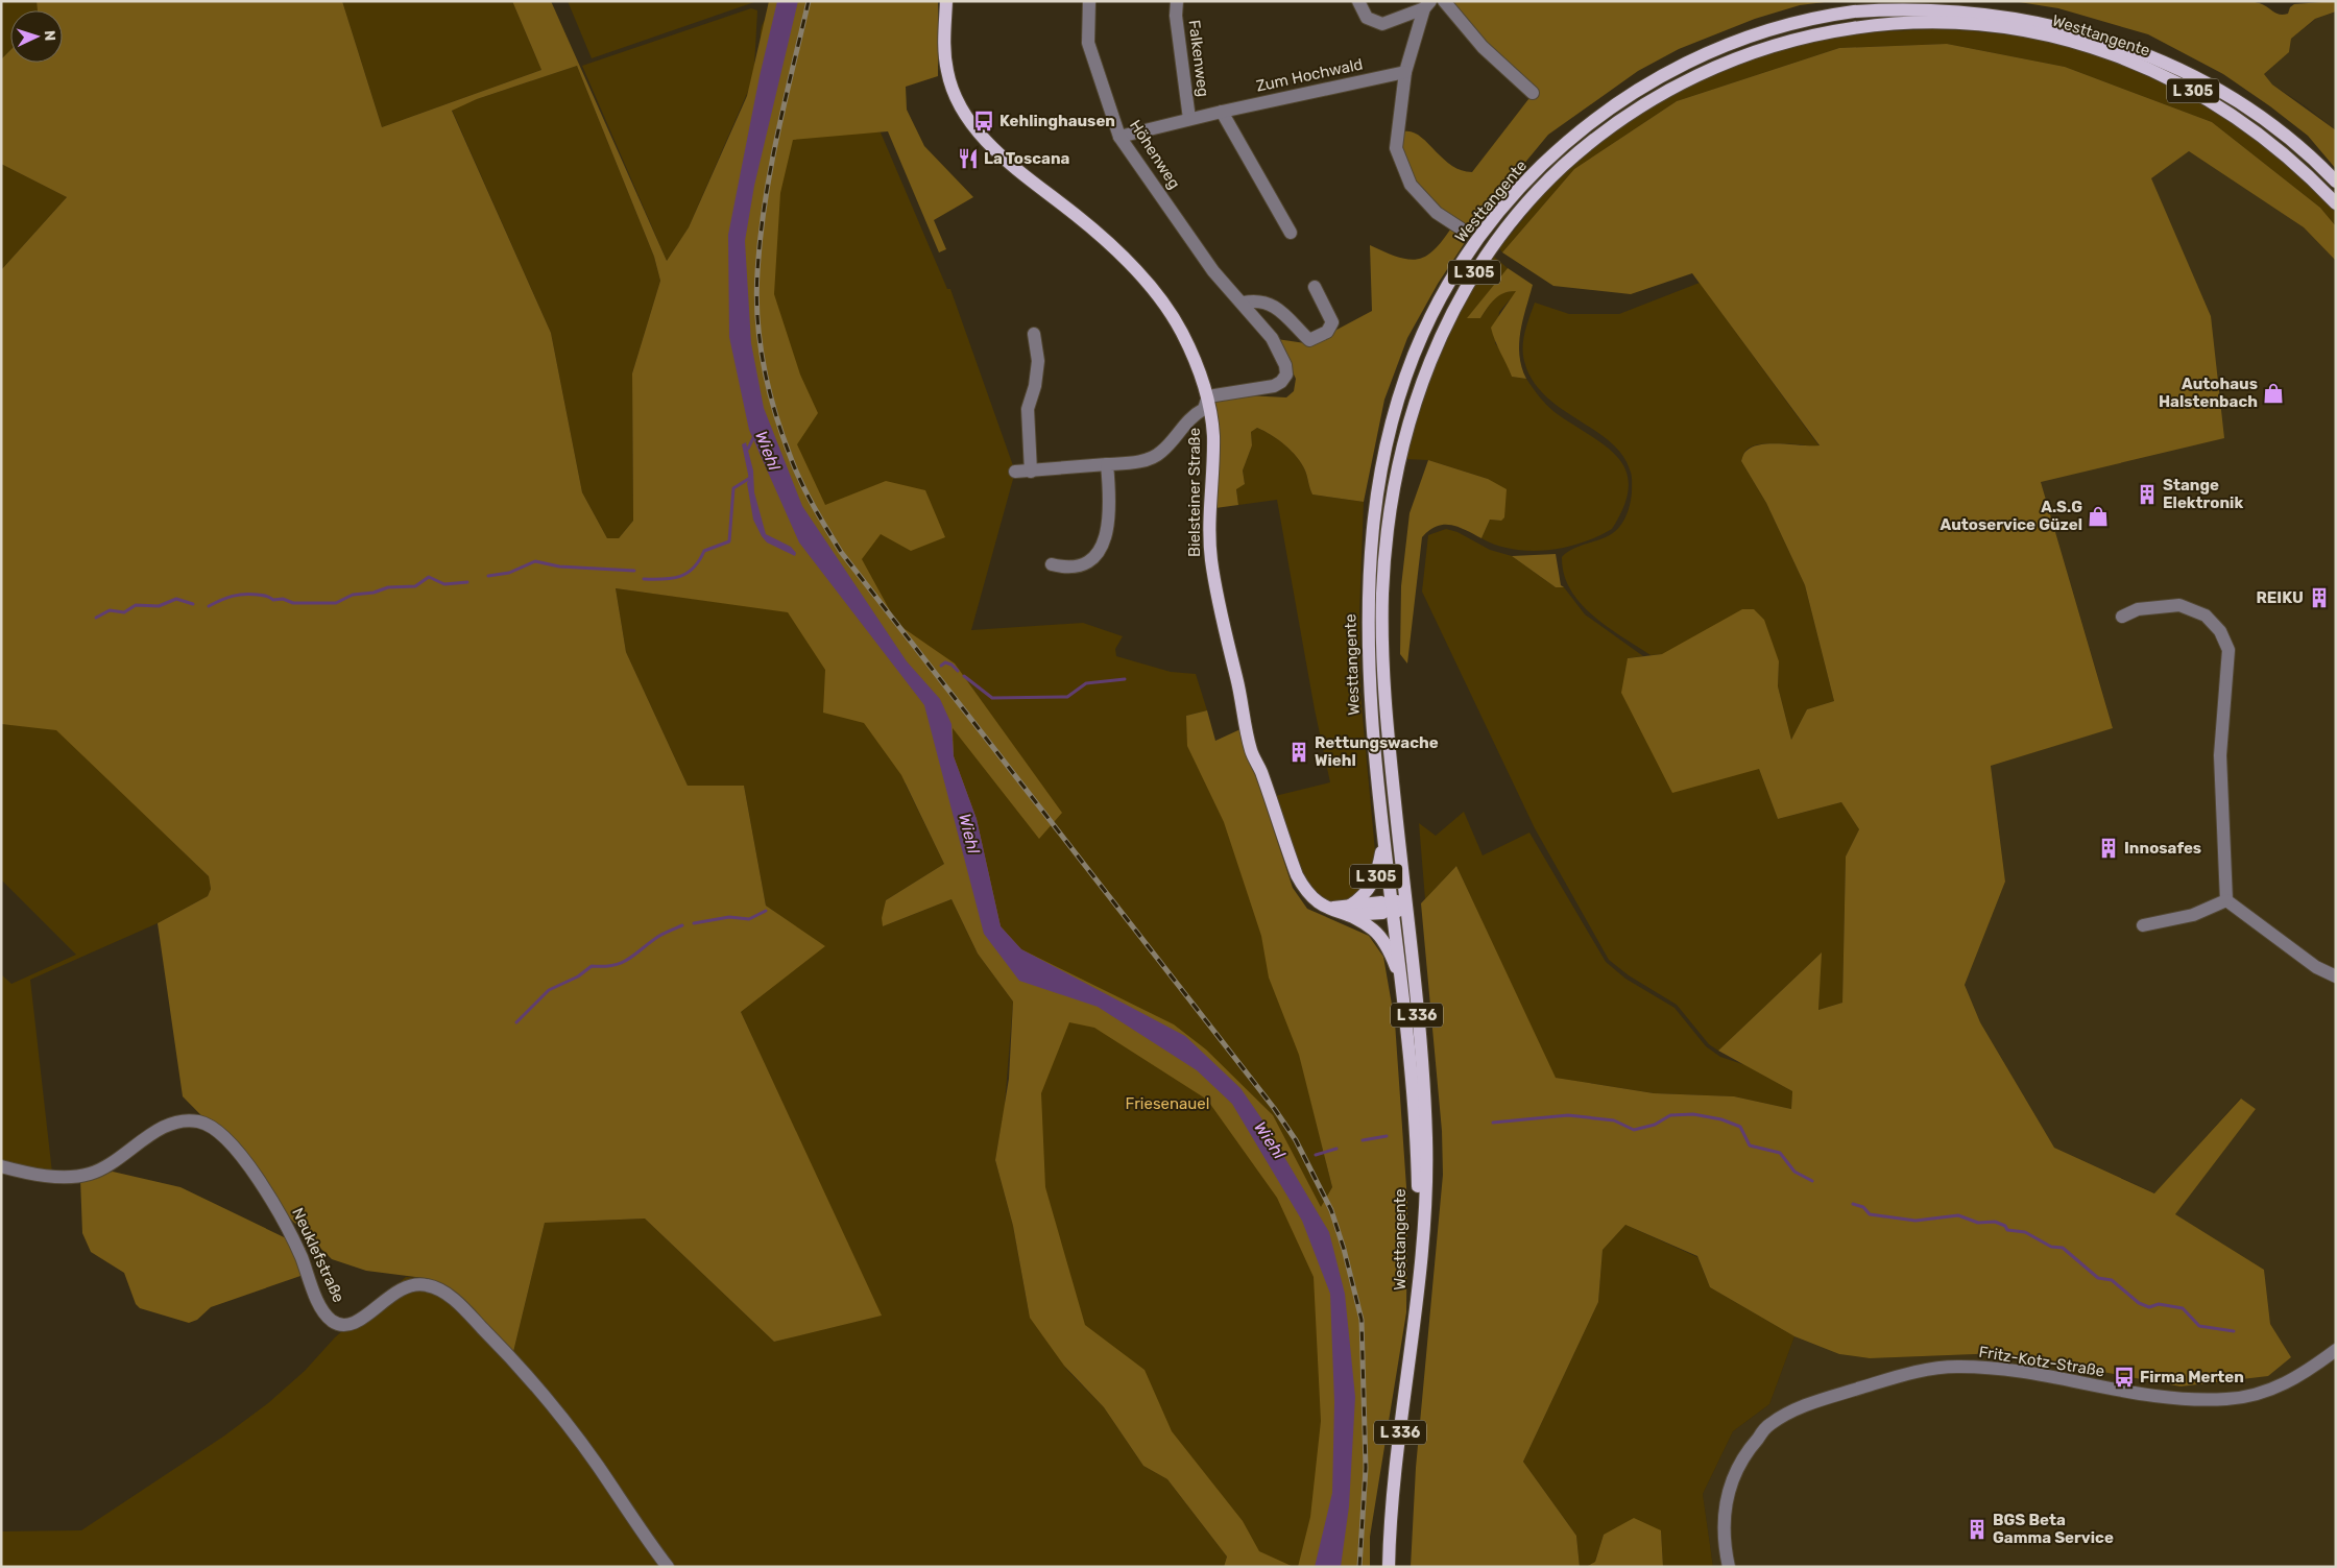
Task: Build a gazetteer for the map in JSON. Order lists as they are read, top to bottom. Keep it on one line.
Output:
{"streets":{"main road":["Westtangente","L 305","Bielsteiner Straße","L 336"],"street":["Falkenweg","Zum Hochwald","Höhenweg","Neuklefstraße","Fritz-Kotz-Straße"]},"crossings":[["Westtangente","L 305"],["Westtangente","L 336"],["Falkenweg","Zum Hochwald"],["Zum Hochwald","Höhenweg"],["L 305","Bielsteiner Straße"],["L 305","L 336"],["Höhenweg","Bielsteiner Straße"],["Bielsteiner Straße","L 336"]],"water":["Wiehl"],"parks":["Friesenauel"],"places":{"bus stop":["Kehlinghausen","Firma Merten"],"restaurant":["La Toscana"],"shop":["Autohaus Halstenbach","A.S.G Autoservice Güzel"],"building":["Stange Elektronik","REIKU","Rettungswache Wiehl","Innosafes","BGS Beta Gamma Service"]},"north":"right"}
